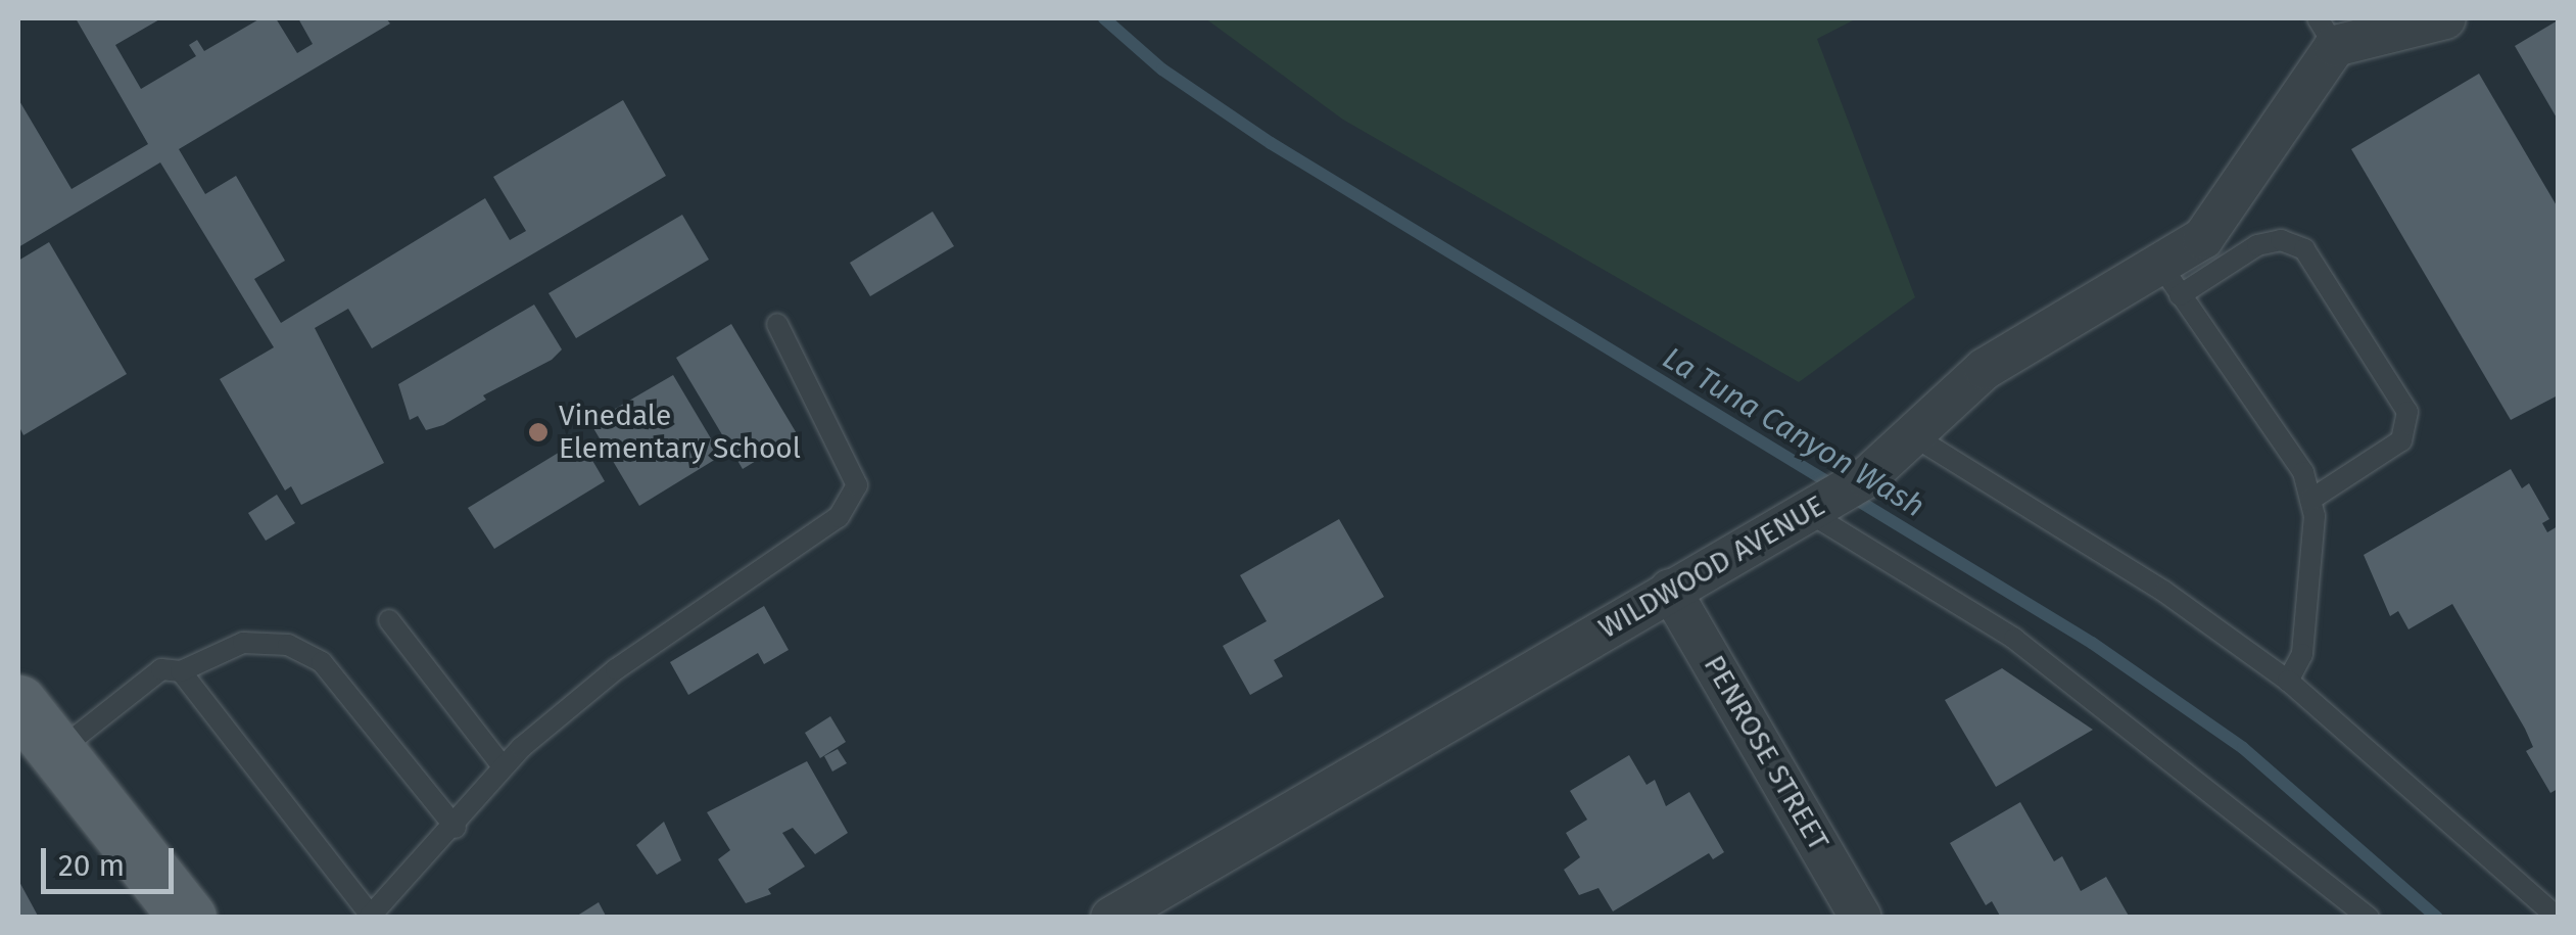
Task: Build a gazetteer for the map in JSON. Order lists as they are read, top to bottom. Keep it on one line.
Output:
{"streets":{"street":["WILDWOOD AVENUE","PENROSE STREET"]},"crossings":[["WILDWOOD AVENUE","PENROSE STREET"]],"water":["La Tuna Canyon Wash"],"places":["Vinedale Elementary School"],"scale_bar":"20 m"}
